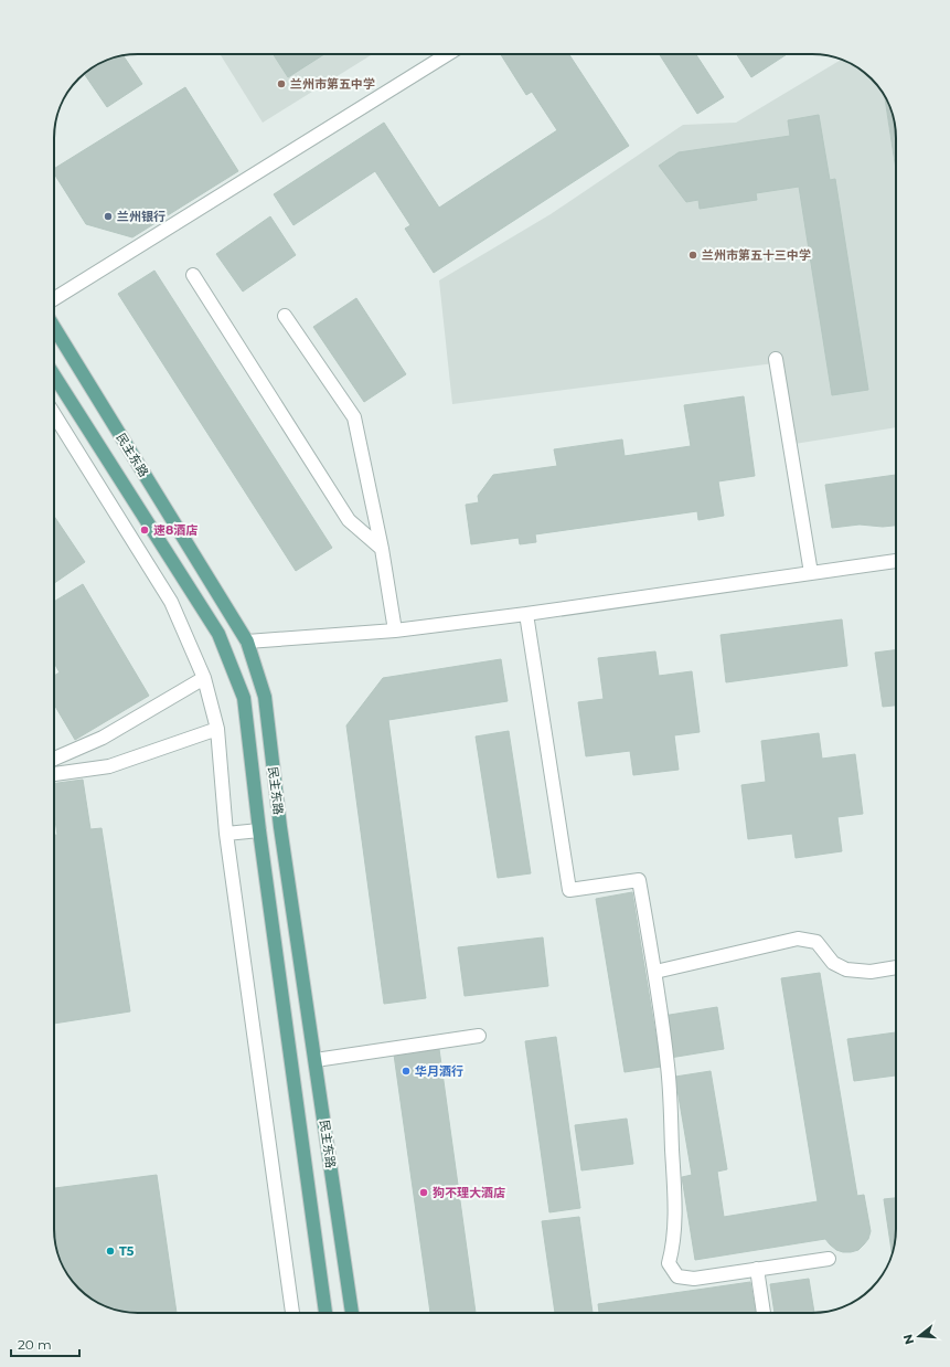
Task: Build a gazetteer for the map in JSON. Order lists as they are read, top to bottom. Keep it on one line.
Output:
{"streets":{"main road":["民主东路"]},"places":["兰州市第五中学","兰州银行","兰州市第五十三中学","速8酒店","华月酒行","狗不理大酒店","T5"],"scale_bar":"20 m","north":"left"}
